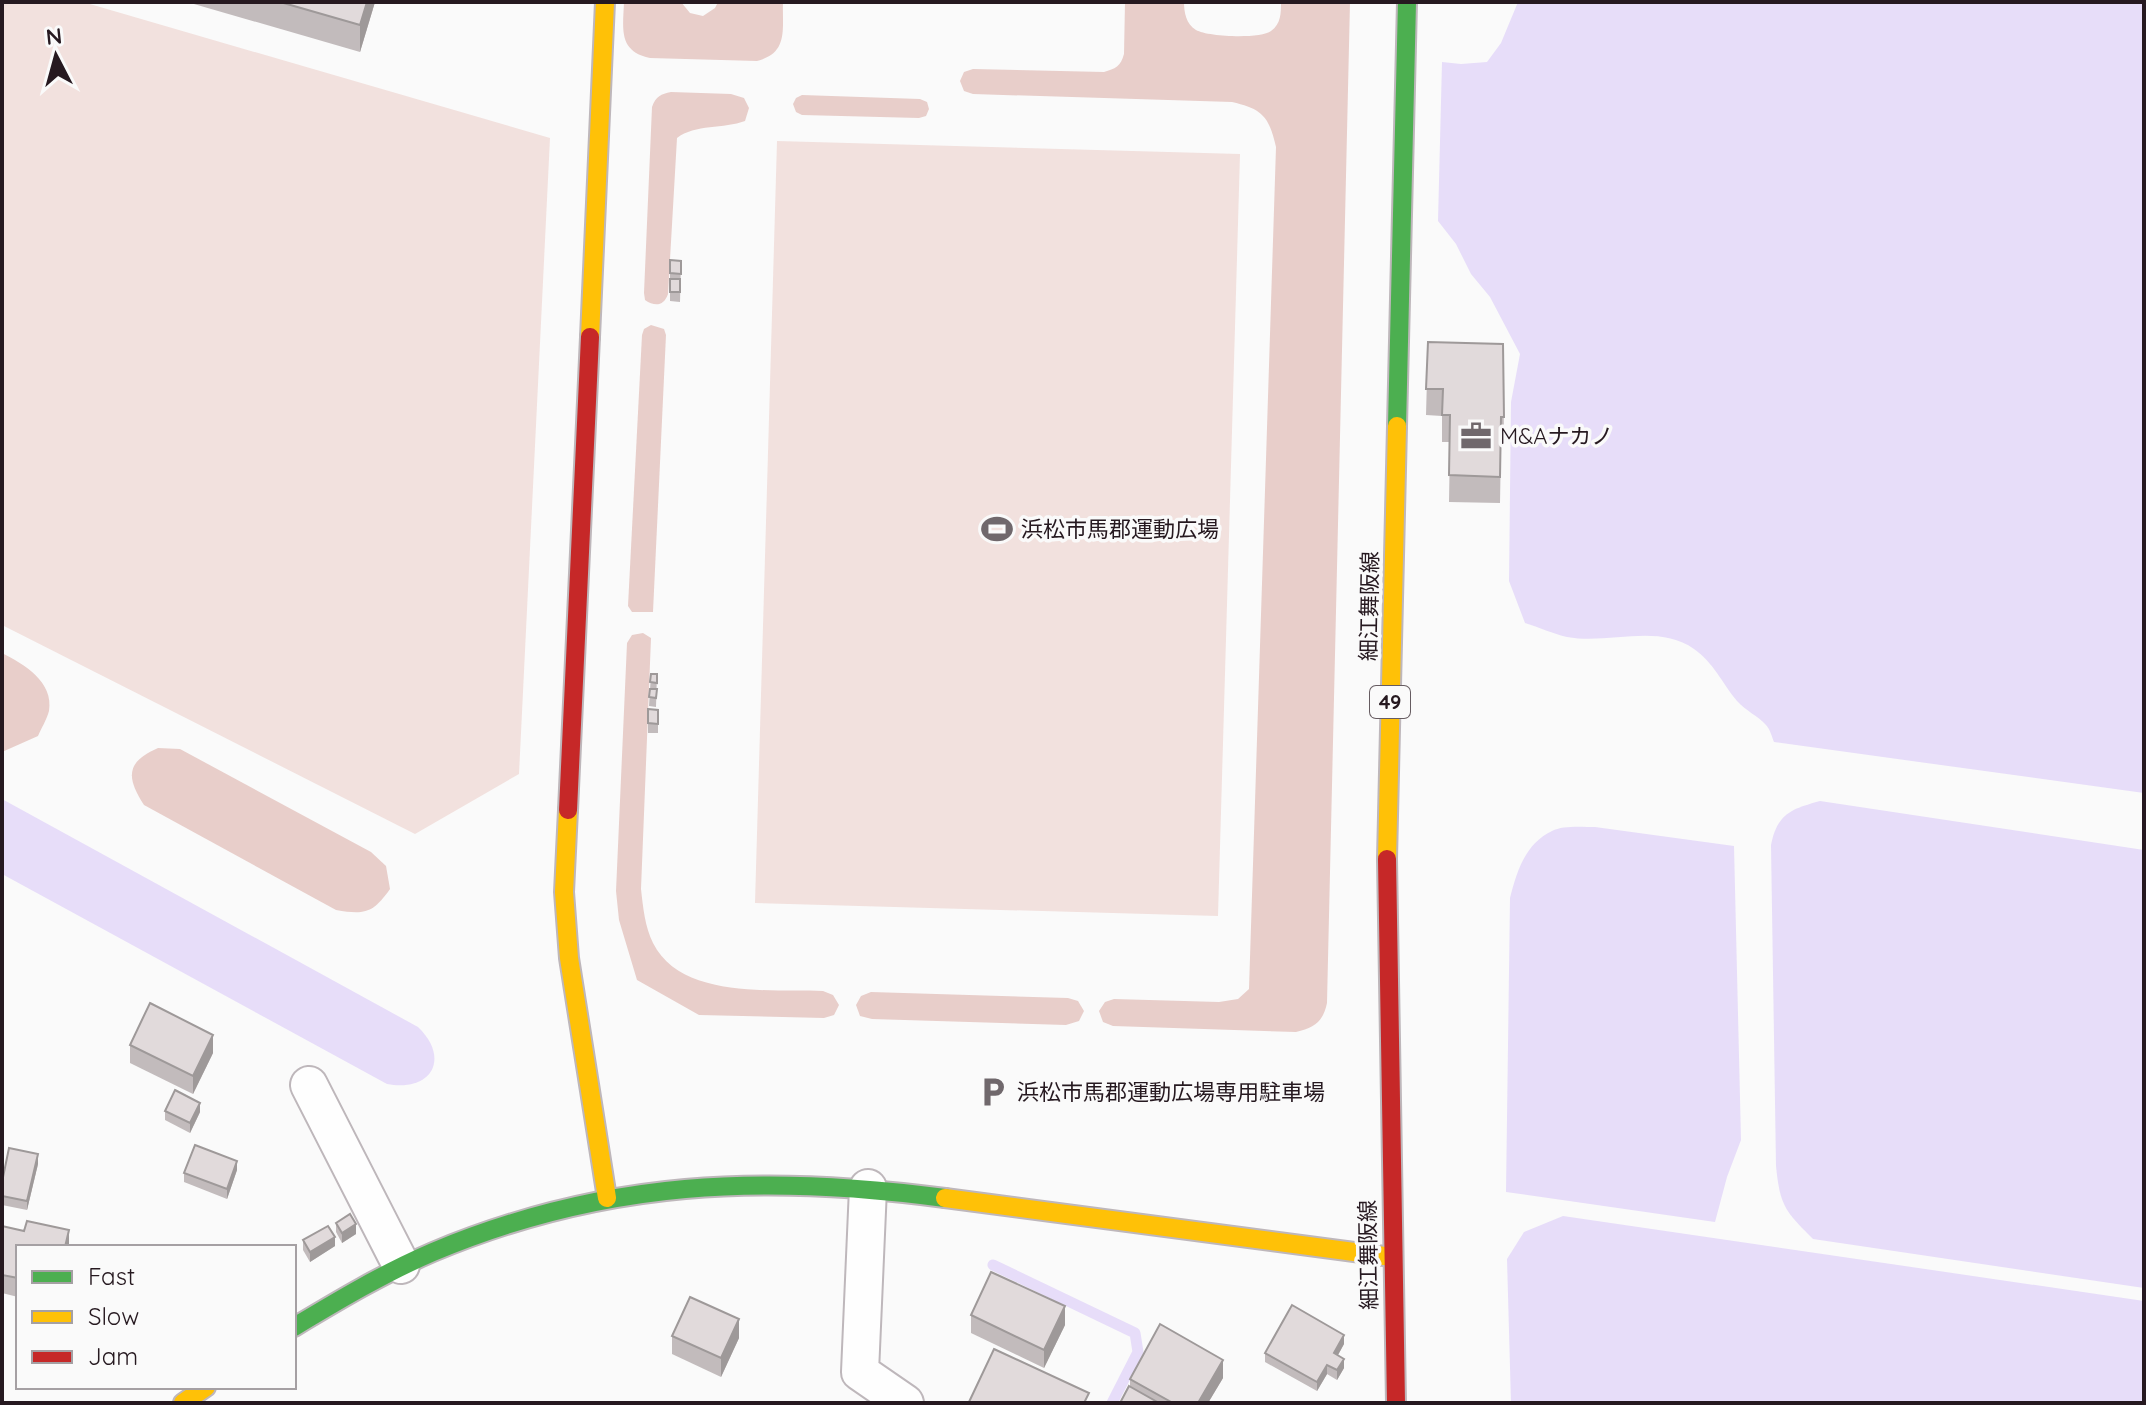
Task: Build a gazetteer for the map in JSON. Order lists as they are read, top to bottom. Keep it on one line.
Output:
{"streets":{"street":["細江舞阪線","49"]},"places":{"office":["M&Aナカノ"],"sports":["浜松市馬郡運動広場"],"parking":["浜松市馬郡運動広場専用駐車場"]},"legend":["Fast","Slow","Jam"],"north":"top"}
